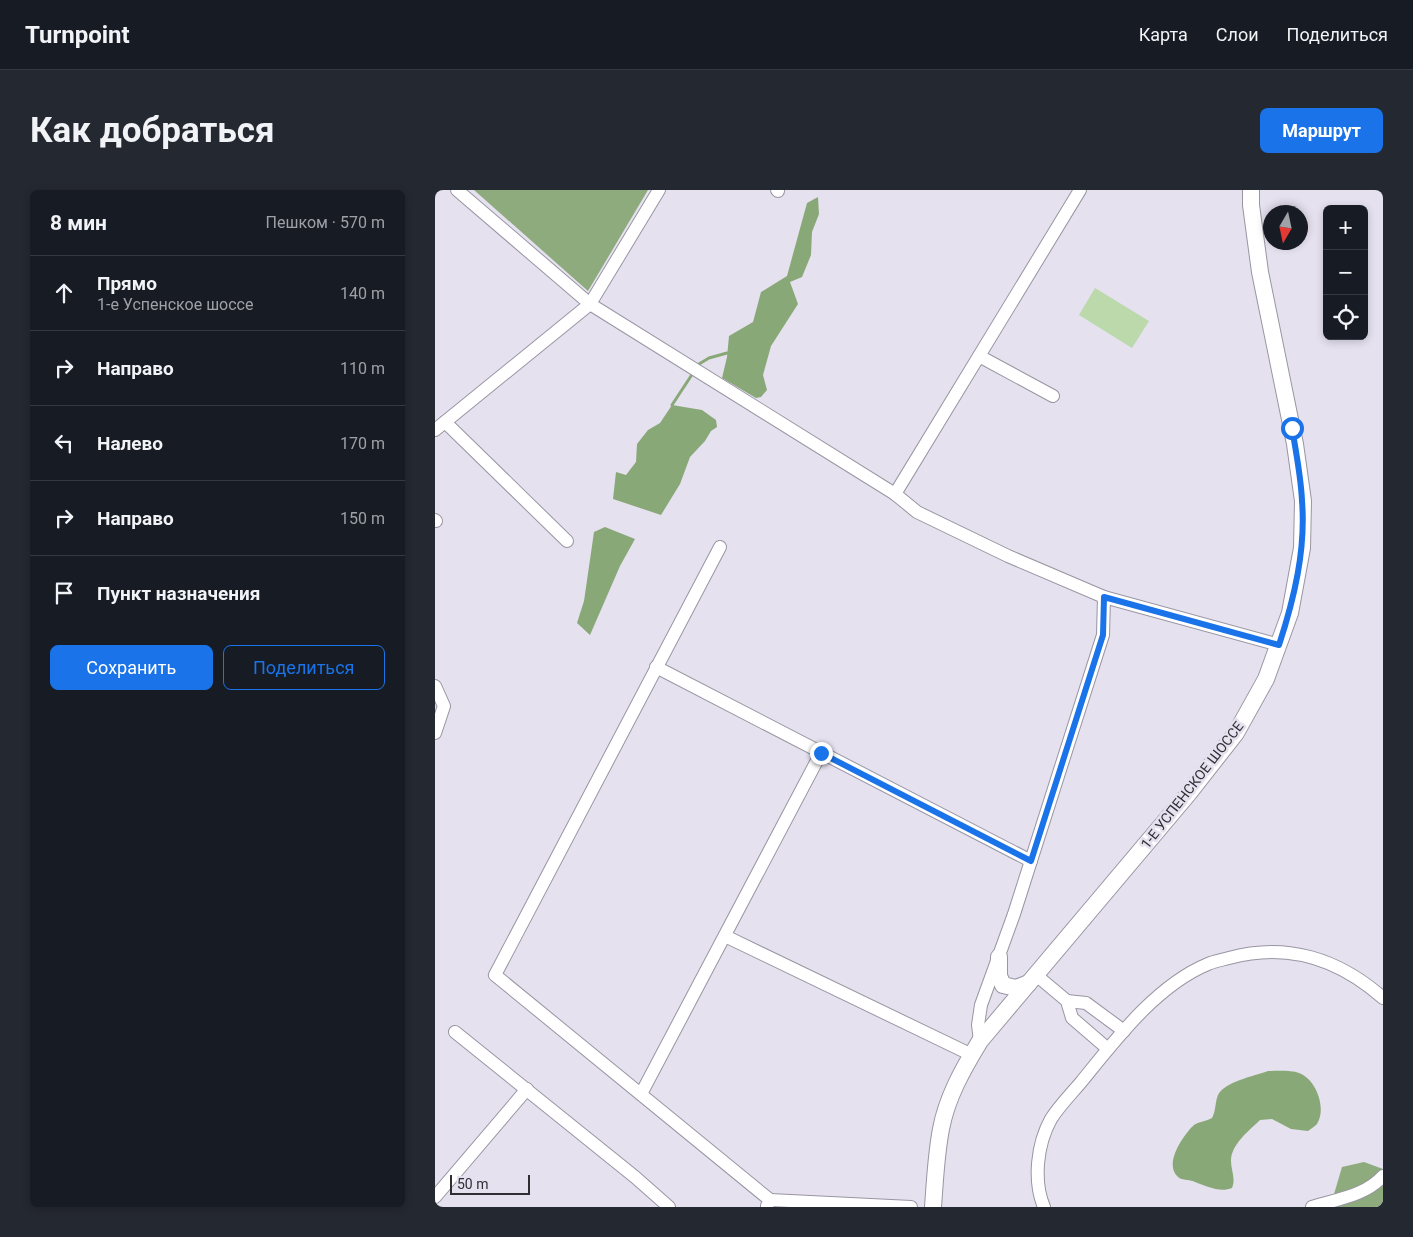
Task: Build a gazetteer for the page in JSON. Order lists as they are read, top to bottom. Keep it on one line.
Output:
{"streets":{"main road":["1-Е УСПЕНСКОЕ ШОССЕ"]},"scale_bar":"50 m","north":"bottom","page":{"header":"Turnpoint","nav":["Карта","Слои","Поделиться"],"buttons":["Маршрут",["Сохранить","Поделиться"]],"title":"Как добраться","heading":["8 мин","Пешком · 570 m"],"map_buttons":["+","−"],"list":[["Прямо","1-е Успенское шоссе","140 m"],["Направо","110 m"],["Налево","170 m"],["Направо","150 m"],"Пункт назначения"],"scale":"50 m"}}
